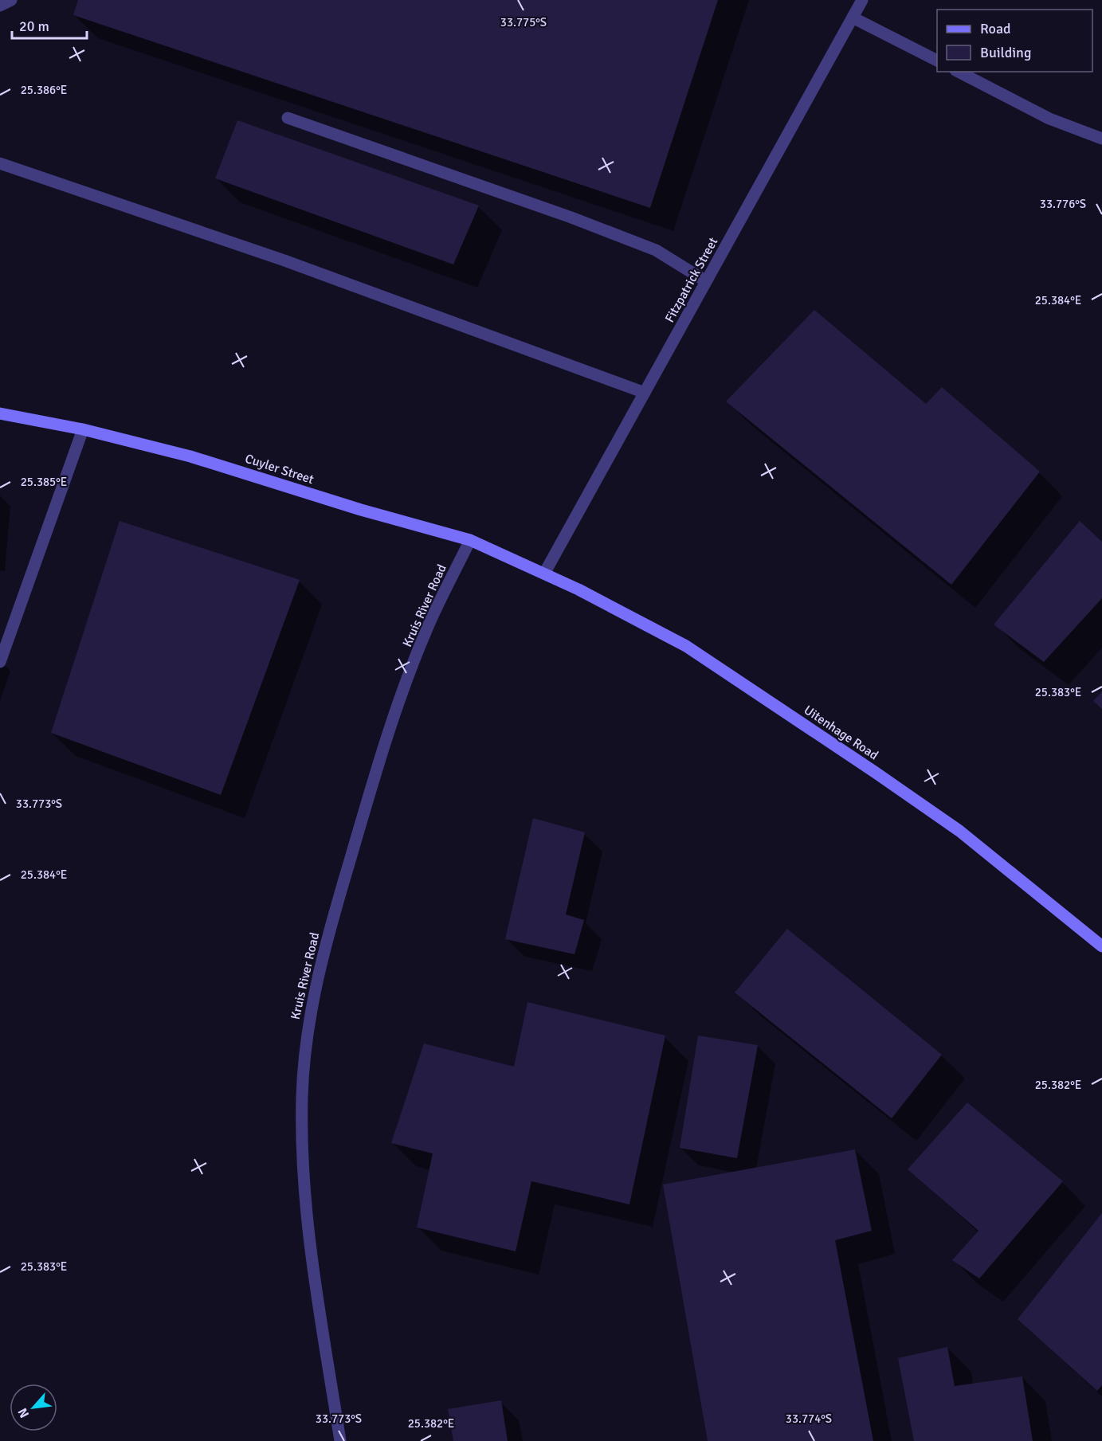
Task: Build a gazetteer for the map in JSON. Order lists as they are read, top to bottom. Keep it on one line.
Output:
{"streets":{"main road":["Cuyler Street","Uitenhage Road"],"lane":["Fitzpatrick Street","Kruis River Road"]},"crossings":[["Fitzpatrick Street","Cuyler Street"],["Fitzpatrick Street","Uitenhage Road"],["Cuyler Street","Kruis River Road"],["Cuyler Street","Uitenhage Road"]],"legend":["Road","Building"],"scale_bar":"20 m","north":"bottom left","coordinates":["33.775°S","25.386°E","33.776°S","25.384°E","25.385°E","25.383°E","33.773°S","25.382°E","33.774°S"]}
